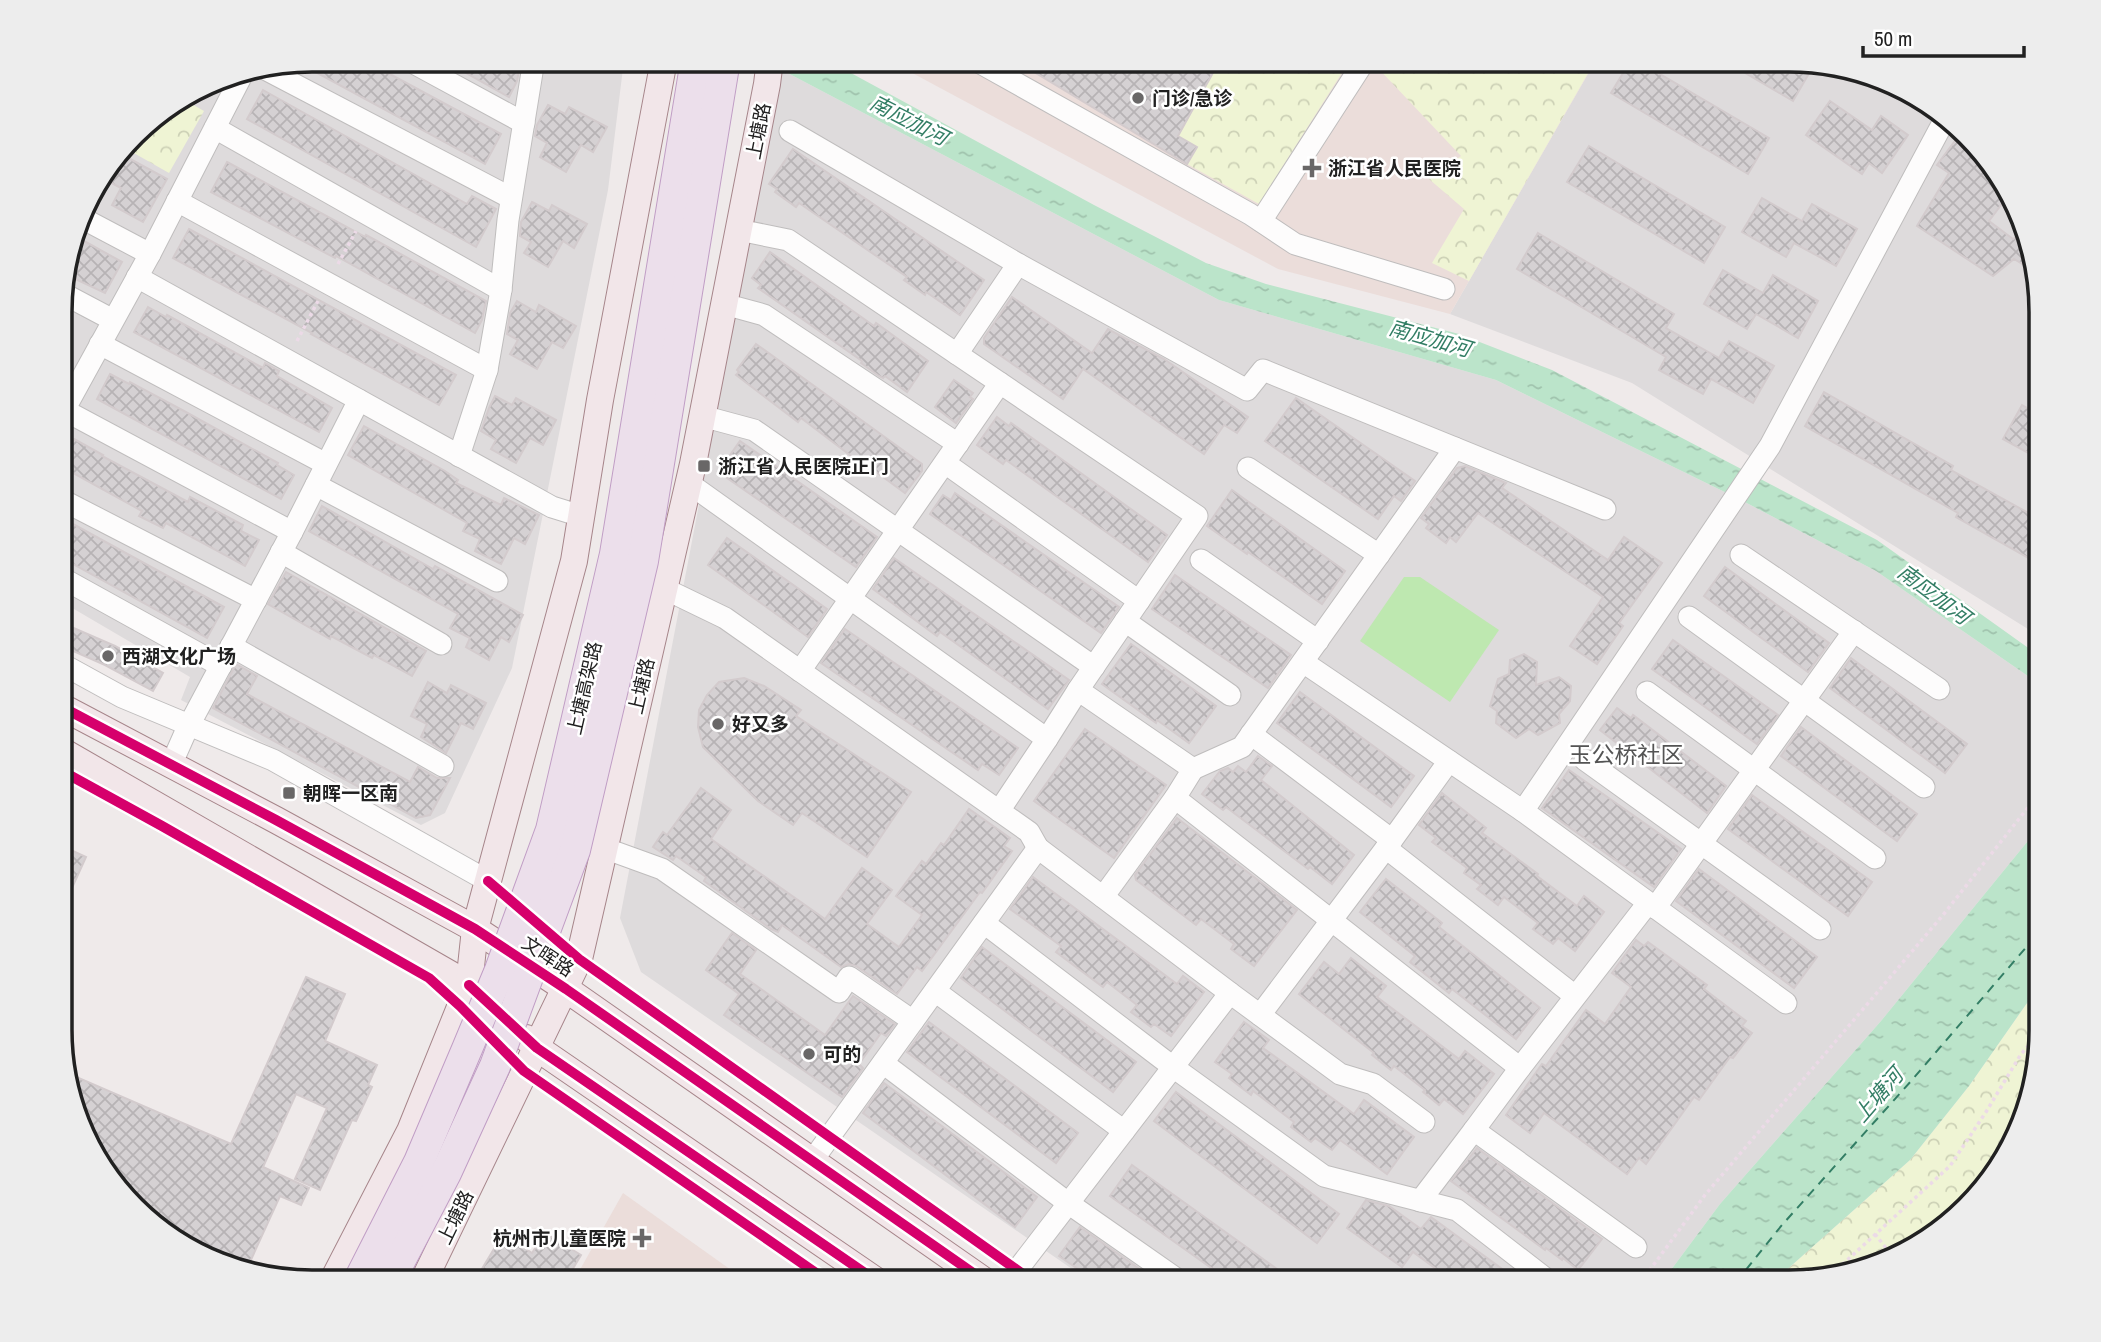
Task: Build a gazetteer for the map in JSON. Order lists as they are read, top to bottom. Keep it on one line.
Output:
{"streets":{"highway":["上塘高架路"],"main road":["上塘路","文晖路"]},"crossings":[["上塘路","文晖路"]],"districts":["玉公桥社区"],"water":["南应加河","上塘河"],"places":{"other":["门诊/急诊","西湖文化广场","好又多","可的"],"health":["浙江省人民医院","杭州市儿童医院"],"transit":["浙江省人民医院正门","朝晖一区南"]},"scale_bar":"50 m"}
